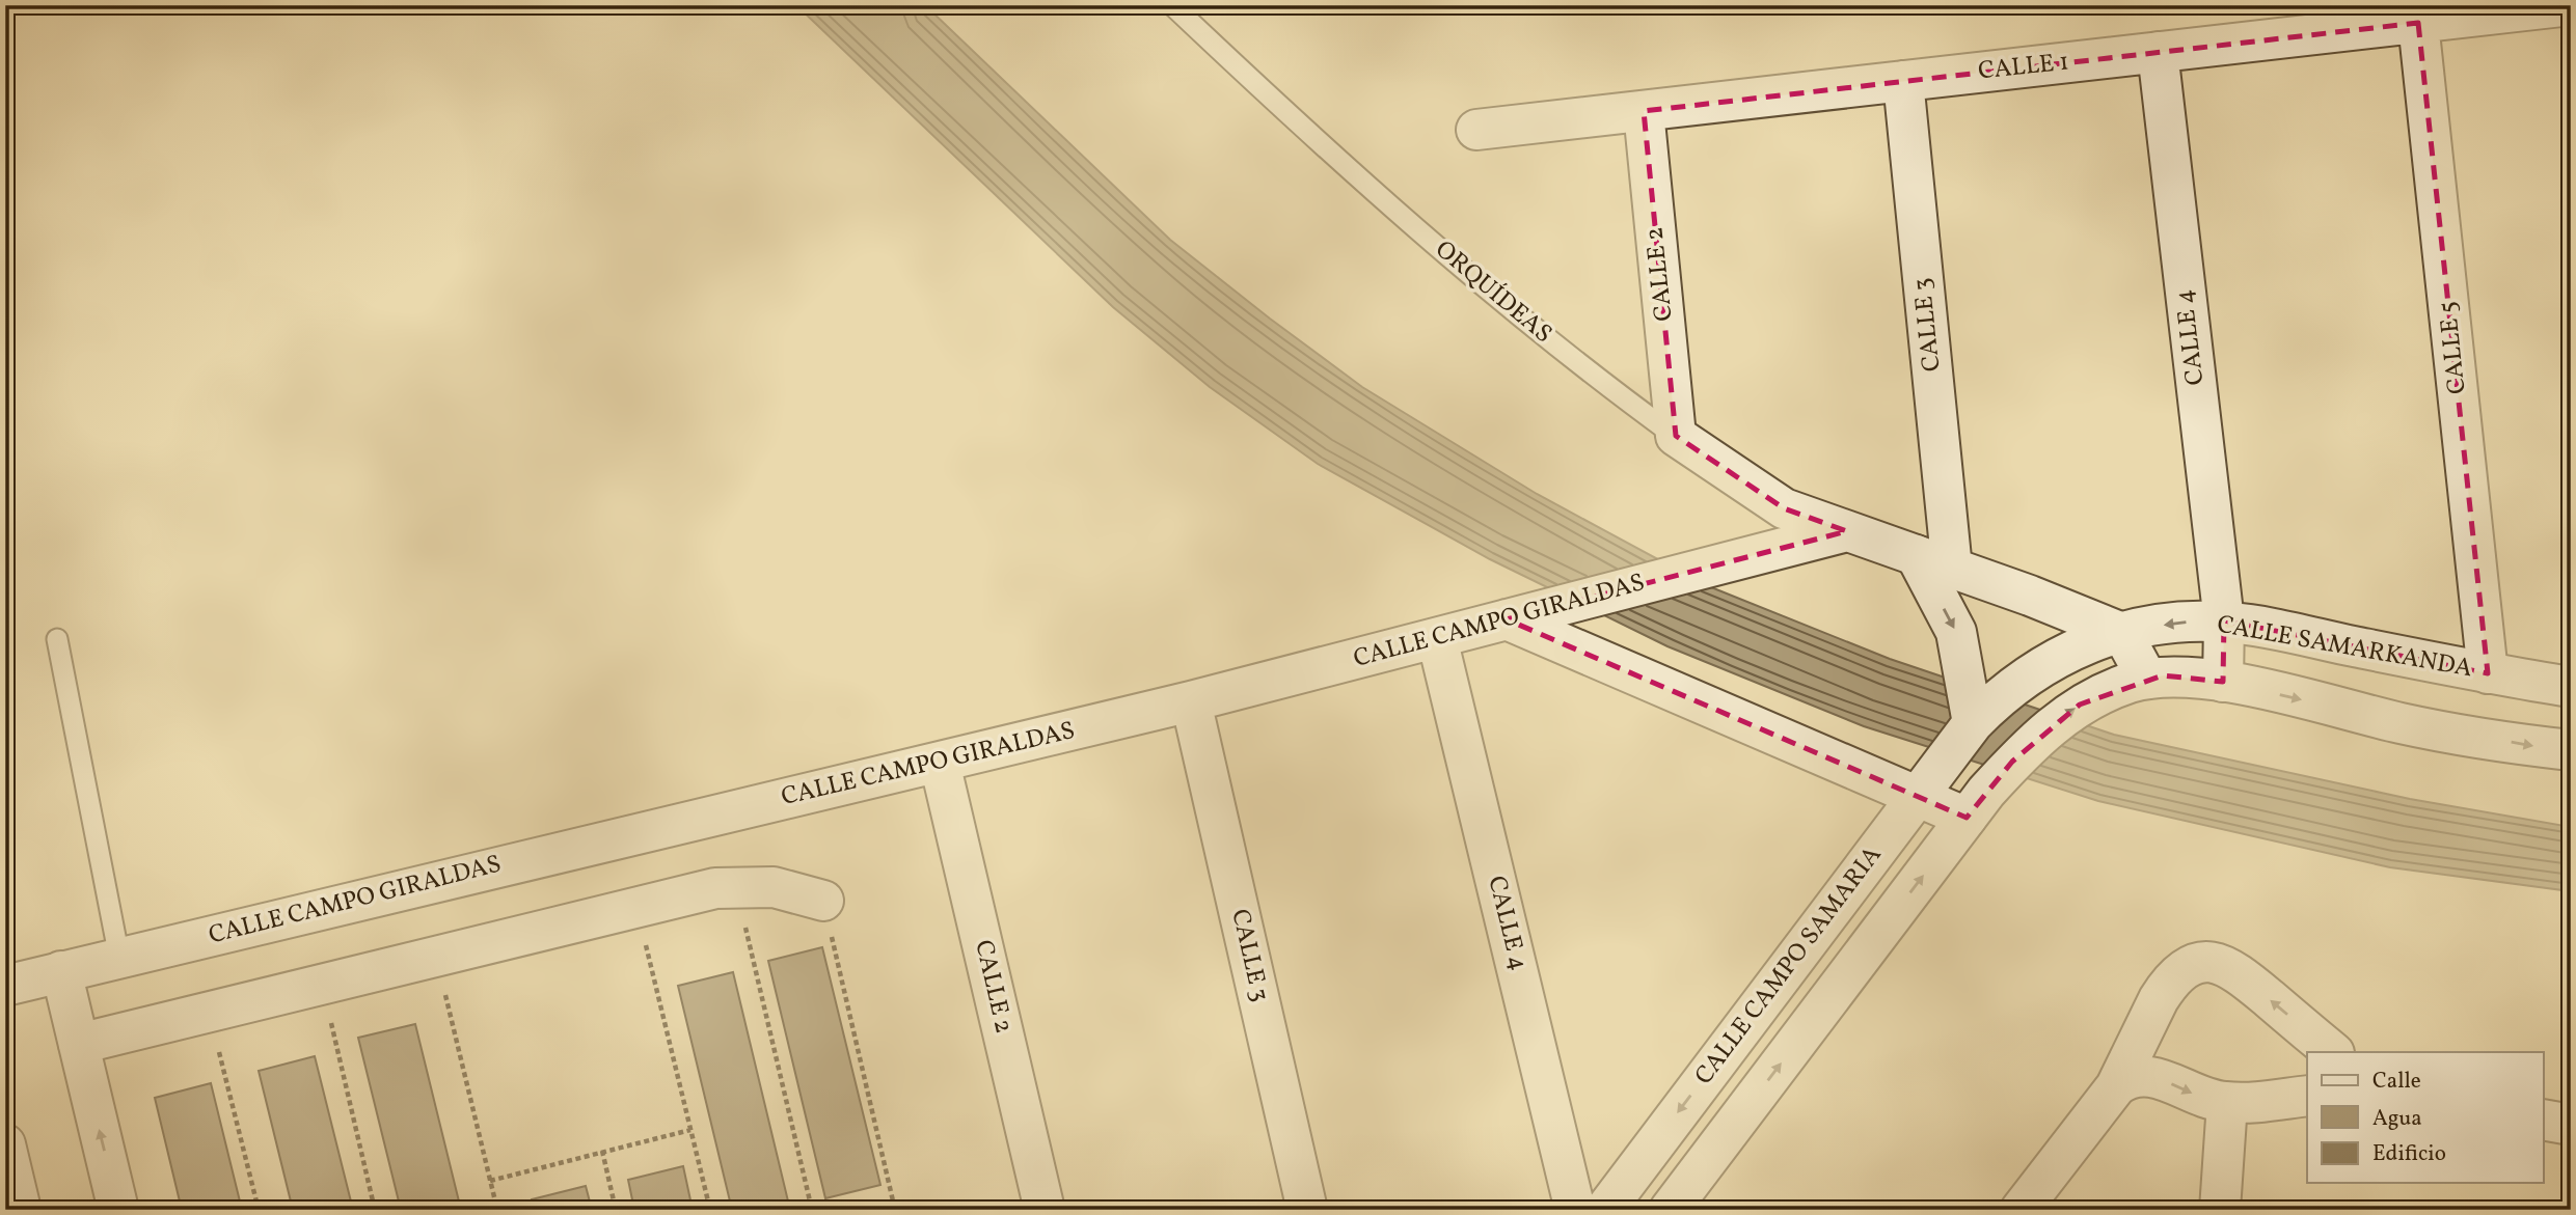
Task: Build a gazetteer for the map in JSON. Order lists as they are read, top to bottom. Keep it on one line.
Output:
{"streets":{"street":["CALLE 1","CALLE 2","ORQUÍDEAS","CALLE 3","CALLE 4","CALLE 5","CALLE CAMPO GIRALDAS","CALLE SAMARKANDA","CALLE CAMPO SAMARIA"]},"crossings":[["CALLE 1","CALLE 2"],["CALLE 1","CALLE 3"],["CALLE 1","CALLE 4"],["CALLE 1","CALLE 5"],["CALLE 2","ORQUÍDEAS"],["CALLE 2","CALLE CAMPO GIRALDAS"],["ORQUÍDEAS","CALLE 3"],["ORQUÍDEAS","CALLE CAMPO GIRALDAS"],["ORQUÍDEAS","CALLE SAMARKANDA"],["CALLE 3","CALLE CAMPO GIRALDAS"],["CALLE 4","CALLE CAMPO GIRALDAS"],["CALLE 4","CALLE SAMARKANDA"],["CALLE 5","CALLE SAMARKANDA"],["CALLE SAMARKANDA","CALLE CAMPO SAMARIA"]],"legend":["Calle","Agua","Edificio"]}
